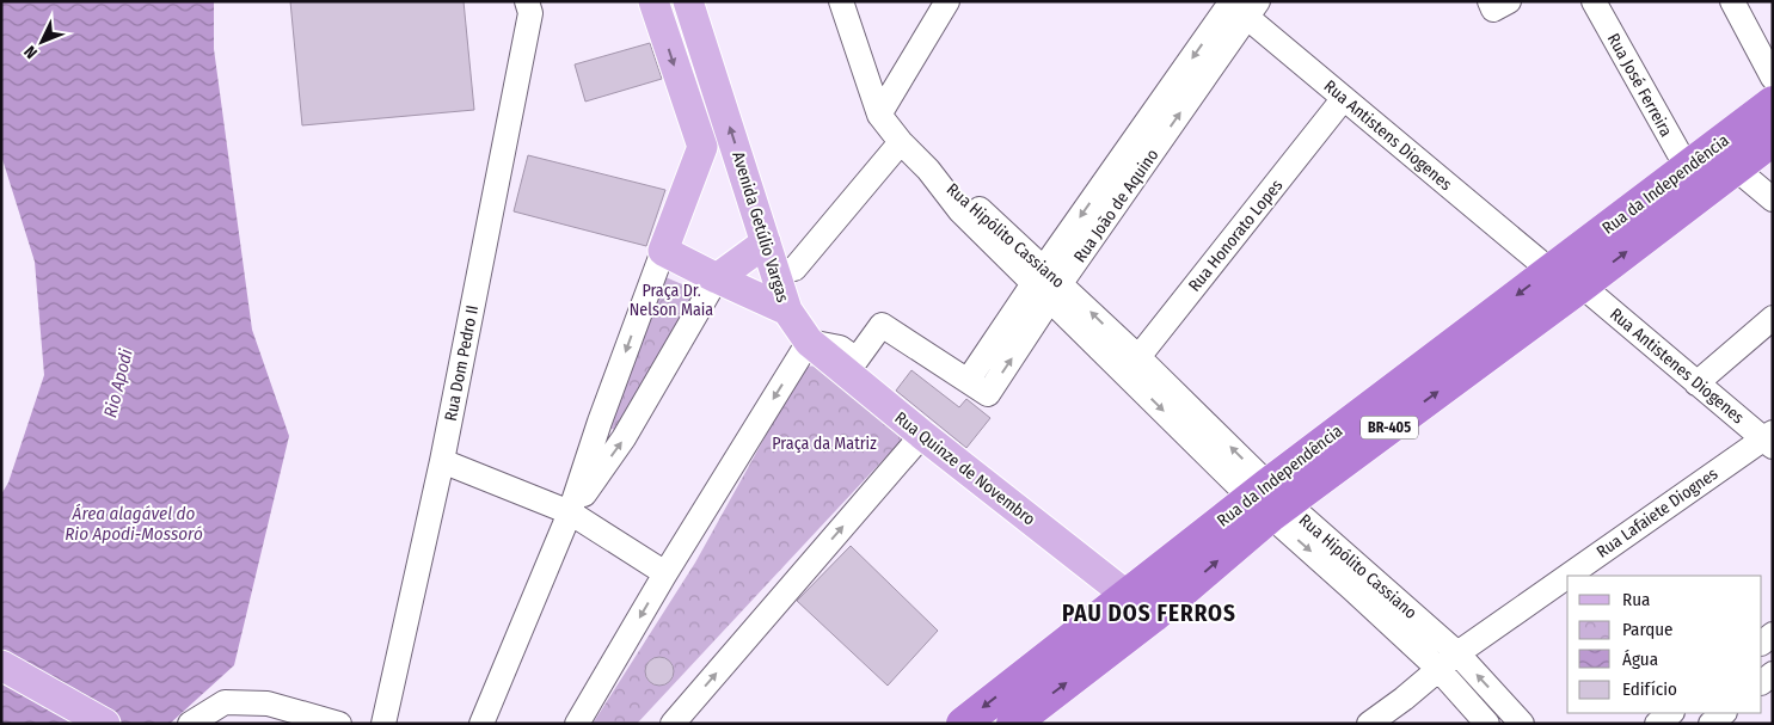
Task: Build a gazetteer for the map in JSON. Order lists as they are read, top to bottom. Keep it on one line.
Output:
{"streets":{"highway":["Rua da Independência","BR-405"],"main road":["Avenida Getúlio Vargas","Rua Quinze de Novembro"],"street":["Rua José Ferreira","Rua Antistens Diogenes","Rua João de Aquino","Rua Hipólito Cassiano","Rua Honorato Lopes","Rua Dom Pedro II","Rua Antistenes Diogenes","Rua Lafaiete Diognes"]},"crossings":[["Rua José Ferreira","Rua da Independência"],["Rua Antistens Diogenes","Rua da Independência"],["Rua Antistens Diogenes","Rua João de Aquino"],["Rua Antistens Diogenes","Rua Honorato Lopes"],["Rua da Independência","Rua Hipólito Cassiano"],["Rua da Independência","Rua Antistenes Diogenes"],["Rua da Independência","Rua Quinze de Novembro"],["Rua João de Aquino","Rua Hipólito Cassiano"],["Rua João de Aquino","Rua Quinze de Novembro"],["Avenida Getúlio Vargas","Rua Quinze de Novembro"],["Rua Hipólito Cassiano","Rua Honorato Lopes"],["Rua Hipólito Cassiano","Rua Lafaiete Diognes"],["Rua Antistenes Diogenes","Rua Lafaiete Diognes"]],"districts":["PAU DOS FERROS"],"water":["Rio Apodi","Área alagável do Rio Apodi-Mossoró"],"parks":["Praça Dr. Nelson Maia","Praça da Matriz"],"legend":["Rua","Parque","Água","Edifício"],"north":"bottom left"}
